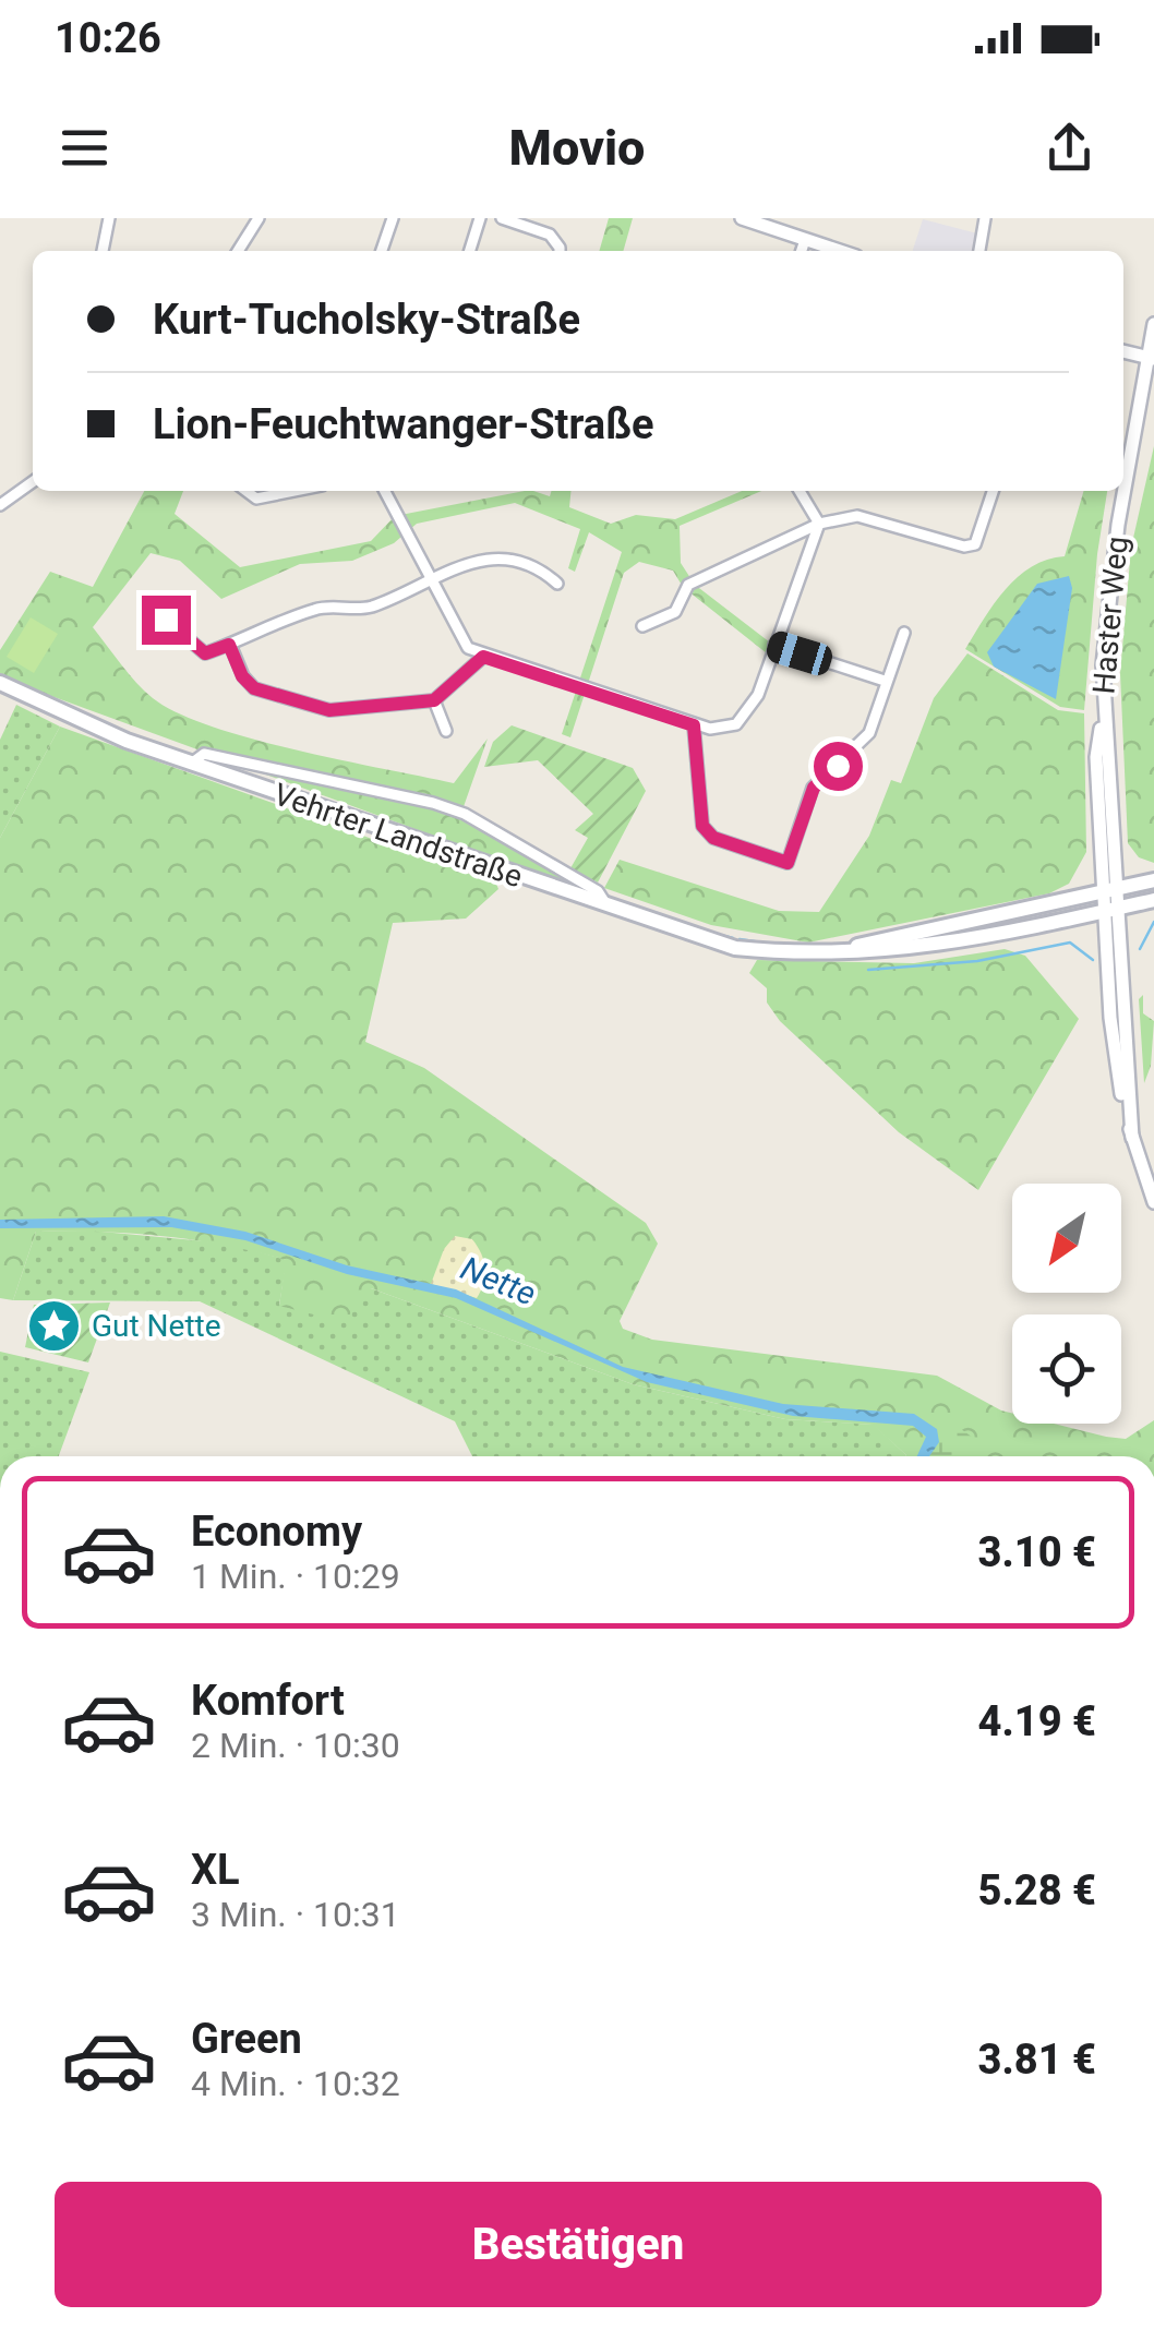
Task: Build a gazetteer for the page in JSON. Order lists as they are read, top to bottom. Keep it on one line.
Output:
{"streets":{"main road":["Vehrter Landstraße"],"street":["Haster Weg"]},"crossings":[["Haster Weg","Vehrter Landstraße"]],"water":["Nette"],"places":{"place":["Gut Nette"]},"north":"bottom left","page":{"status":"10:26","header":"Movio","banner":["Kurt-Tucholsky-Straße","Lion-Feuchtwanger-Straße"],"list":[{"name":"Economy","note":"1 Min. · 10:29","value":"3.10 €"},{"name":"Komfort","note":"2 Min. · 10:30","value":"4.19 €"},{"name":"XL","note":"3 Min. · 10:31","value":"5.28 €"},{"name":"Green","note":"4 Min. · 10:32","value":"3.81 €"}],"buttons":"Bestätigen"}}
